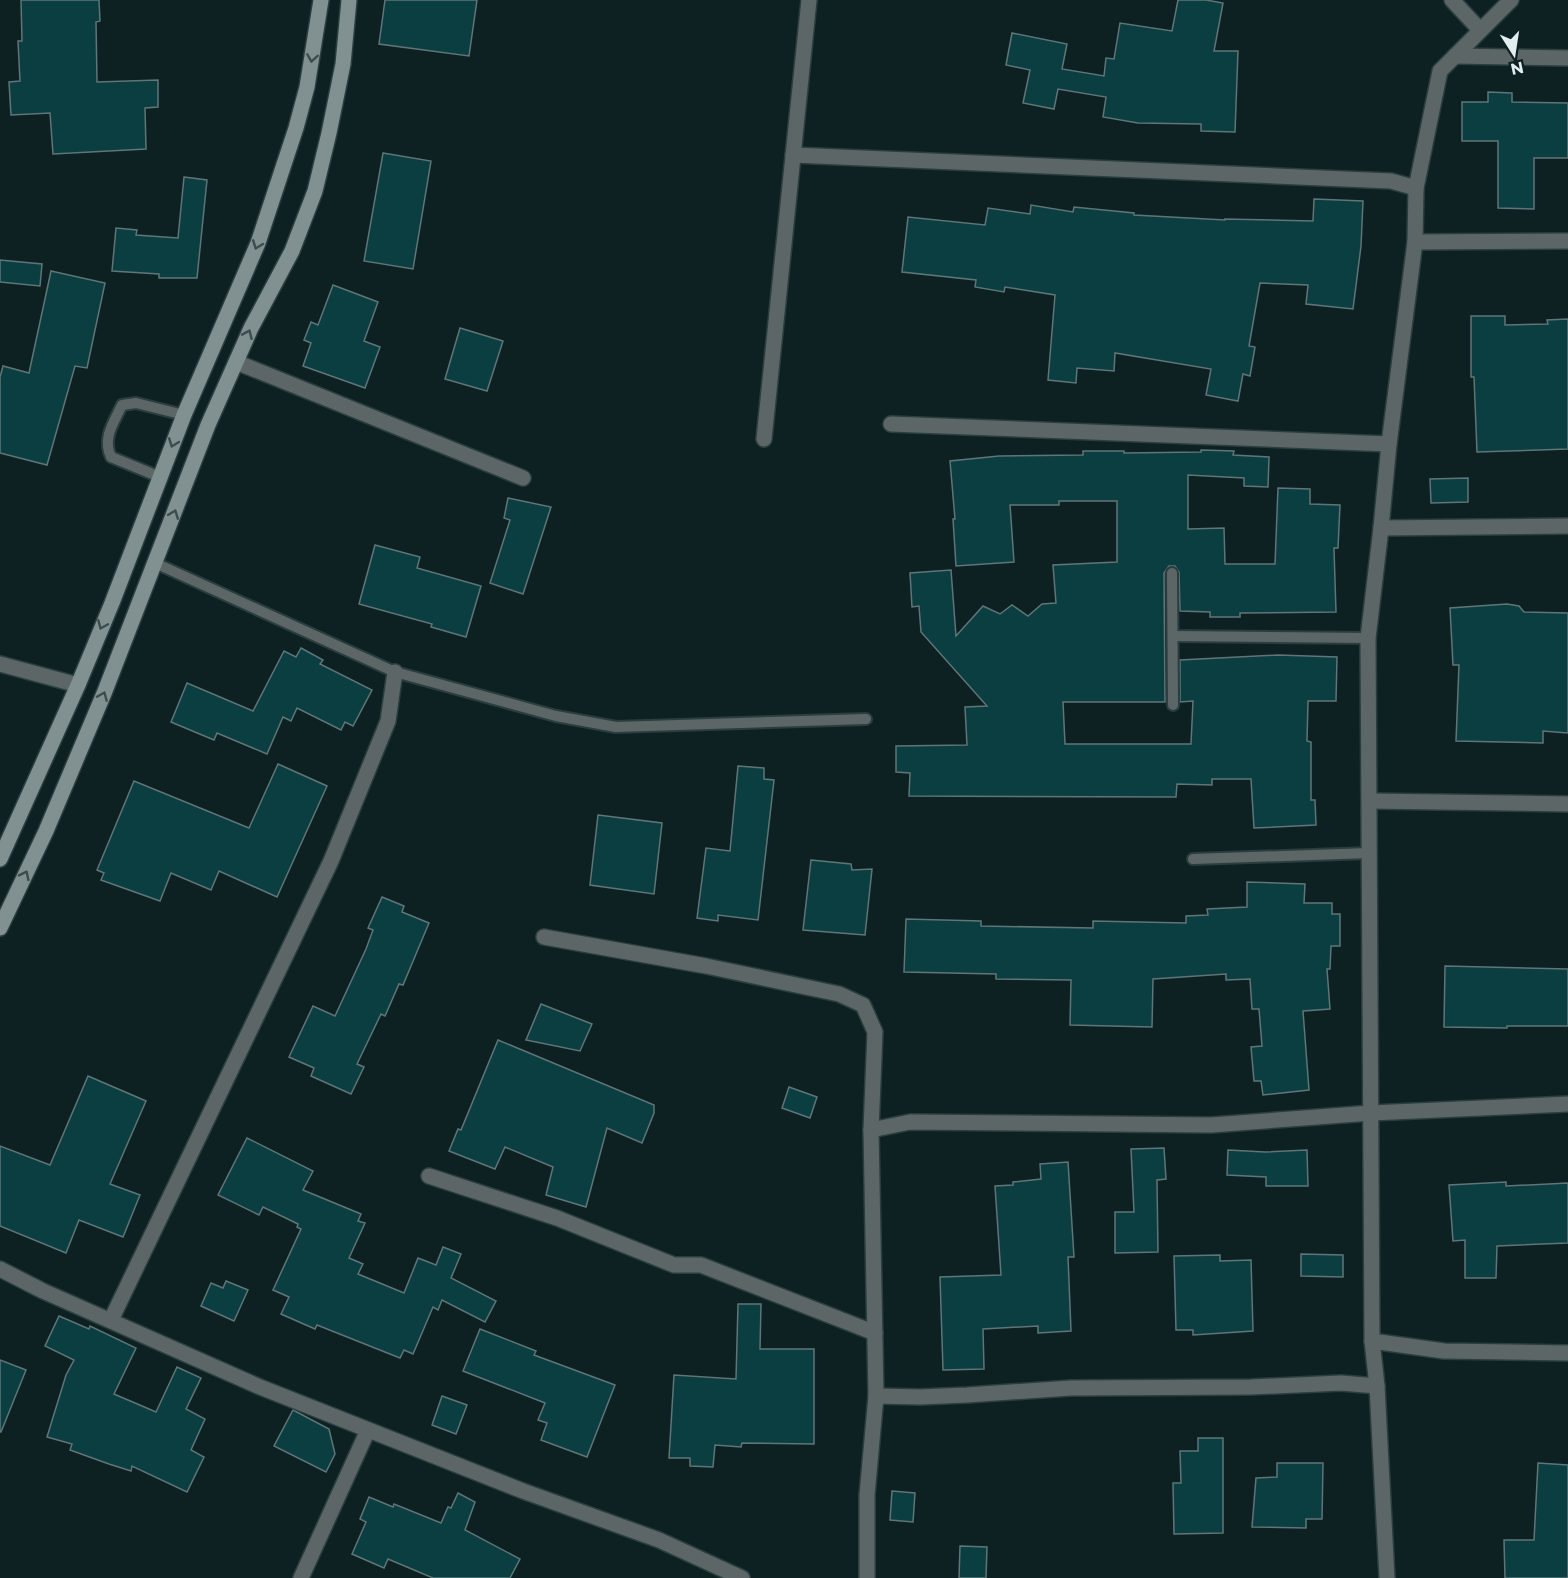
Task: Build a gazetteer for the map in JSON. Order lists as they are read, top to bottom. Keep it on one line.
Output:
{"north":"bottom"}
